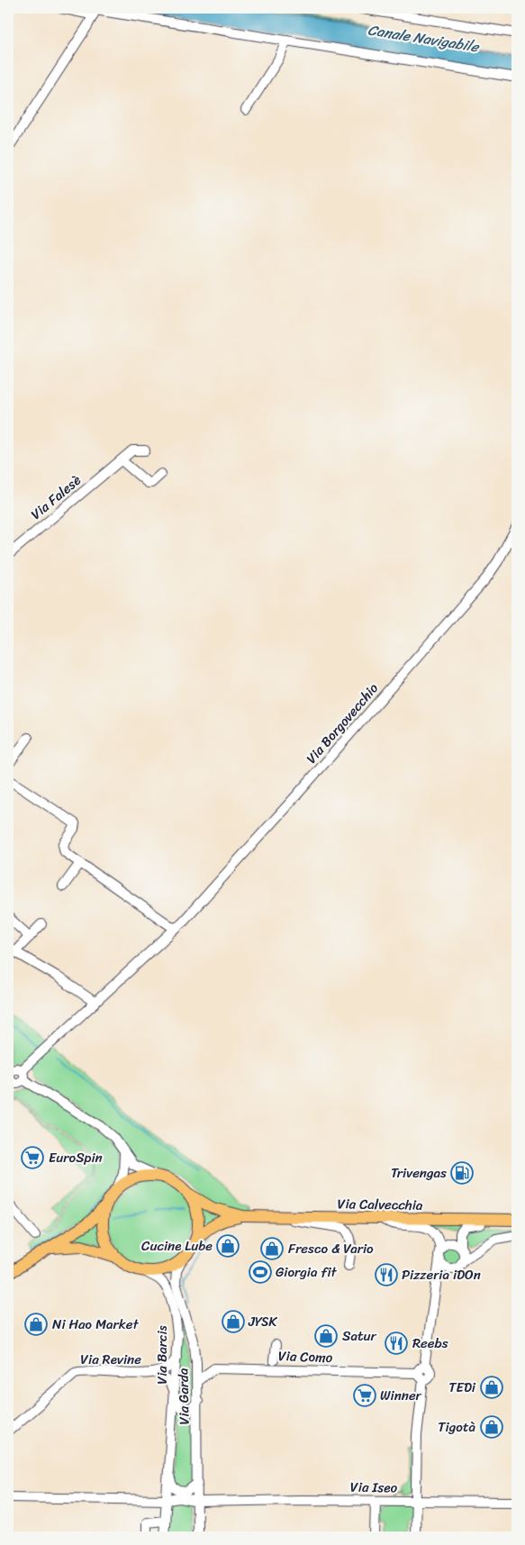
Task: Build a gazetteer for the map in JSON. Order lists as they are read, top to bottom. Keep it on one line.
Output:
{"streets":{"main road":["Via Calvecchia"],"street":["Via Falesè","Via Borgovecchio","Via Barcis","Via Como","Via Revine","Via Garda","Via Iseo"]},"crossings":[["Via Calvecchia","Via Barcis"],["Via Calvecchia","Via Garda"],["Via Barcis","Via Revine"],["Via Barcis","Via Garda"],["Via Barcis","Via Iseo"],["Via Como","Via Garda"],["Via Garda","Via Iseo"]],"water":["Canale Navigabile"],"places":{"supermarket":["EuroSpin","Winner"],"fuel station":["Trivengas"],"shop":["Cucine Lube","Fresco & Vario","JYSK","Ni Hao Market","Satur","TEDi","Tigotà"],"sports":["Giorgia fit"],"restaurant":["Pizzeria iDOn","Reebs"]}}
